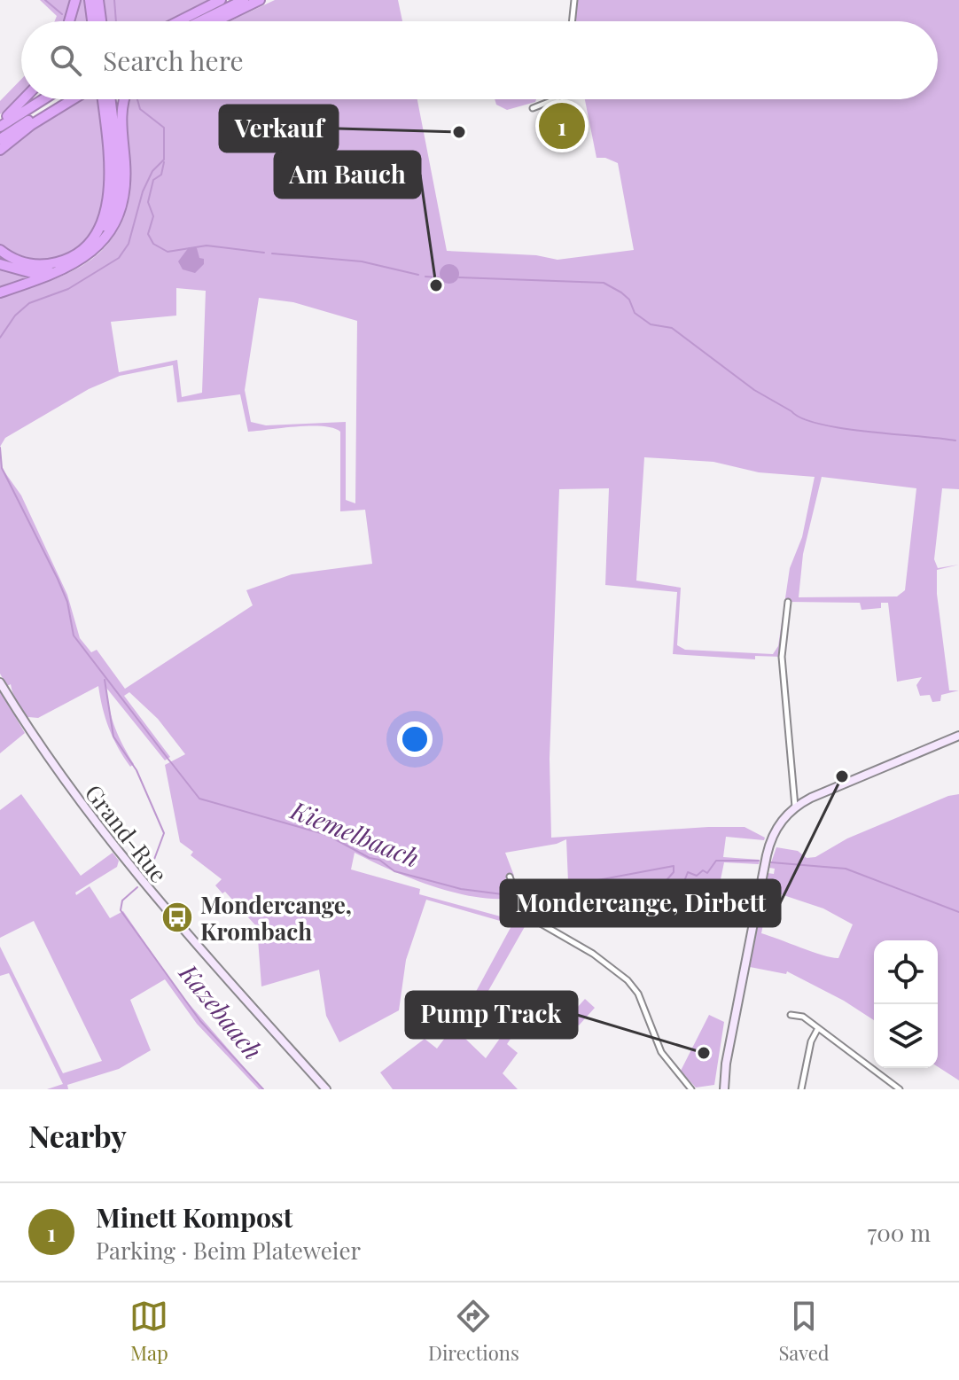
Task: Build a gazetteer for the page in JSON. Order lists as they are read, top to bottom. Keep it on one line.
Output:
{"streets":{"main road":["Grand-Rue"]},"water":["Kiemelbaach","Kazebaach"],"places":{"other":["Verkauf","Am Bauch","Mondercange, Dirbett","Pump Track"],"bus stop":["Mondercange, Krombach"]},"page":{"search":"Search here","pins":"1","heading":"Nearby","list":[{"mark":"1","name":"Minett Kompost","note":"Parking · Beim Plateweier","value":"700 m"}],"nav":["Map","Directions","Saved"]}}
